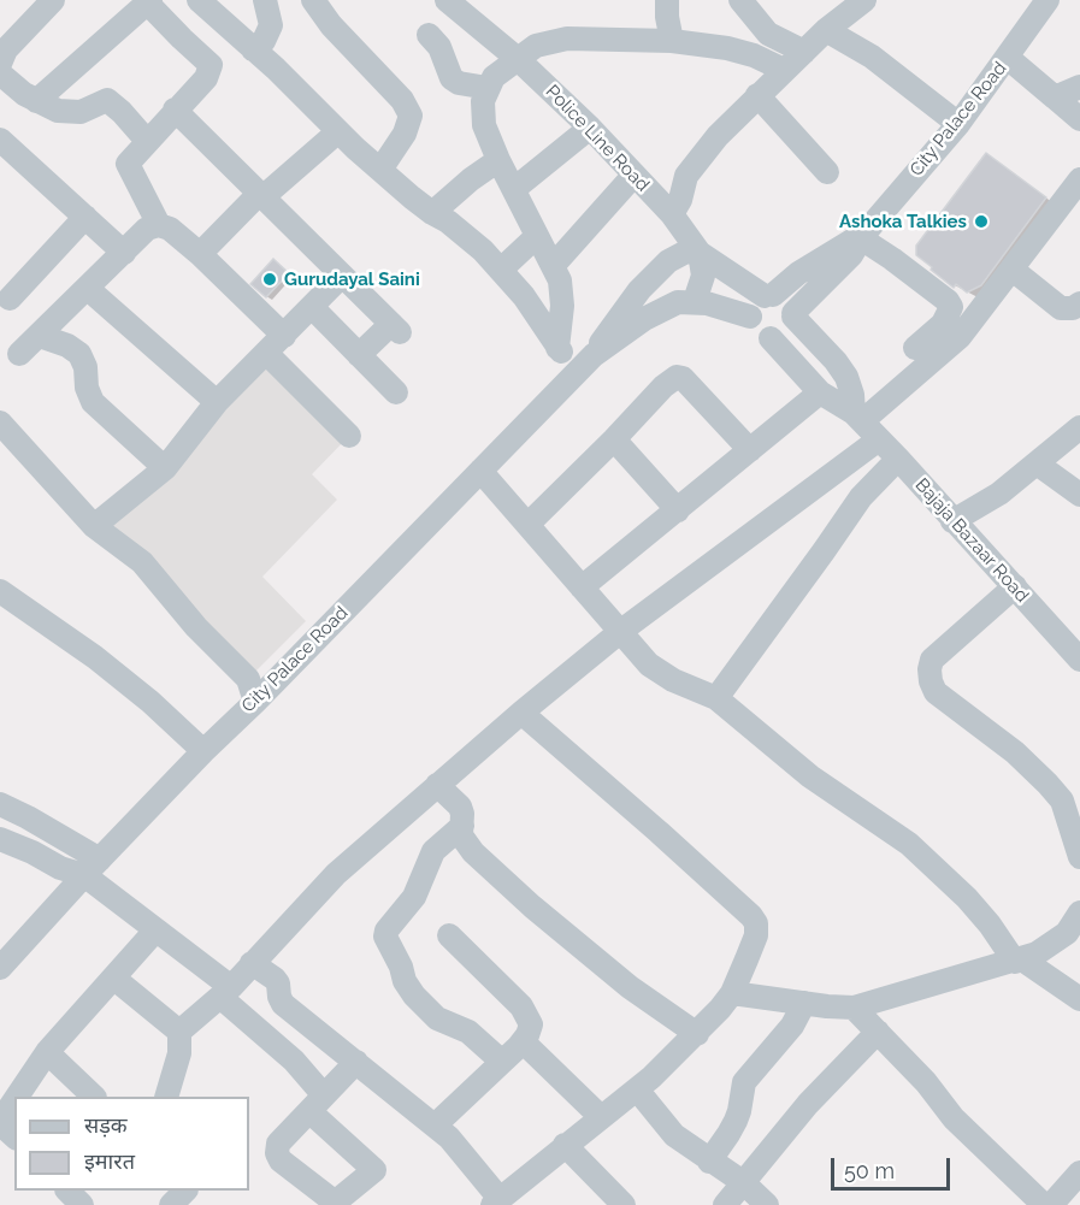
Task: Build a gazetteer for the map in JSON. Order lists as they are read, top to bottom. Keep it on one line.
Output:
{"streets":{"street":["City Palace Road","Police Line Road","Bajaja Bazaar Road"]},"crossings":[["City Palace Road","Police Line Road"]],"places":["Ashoka Talkies","Gurudayal Saini"],"legend":["सड़क","इमारत"],"scale_bar":"50 m"}
